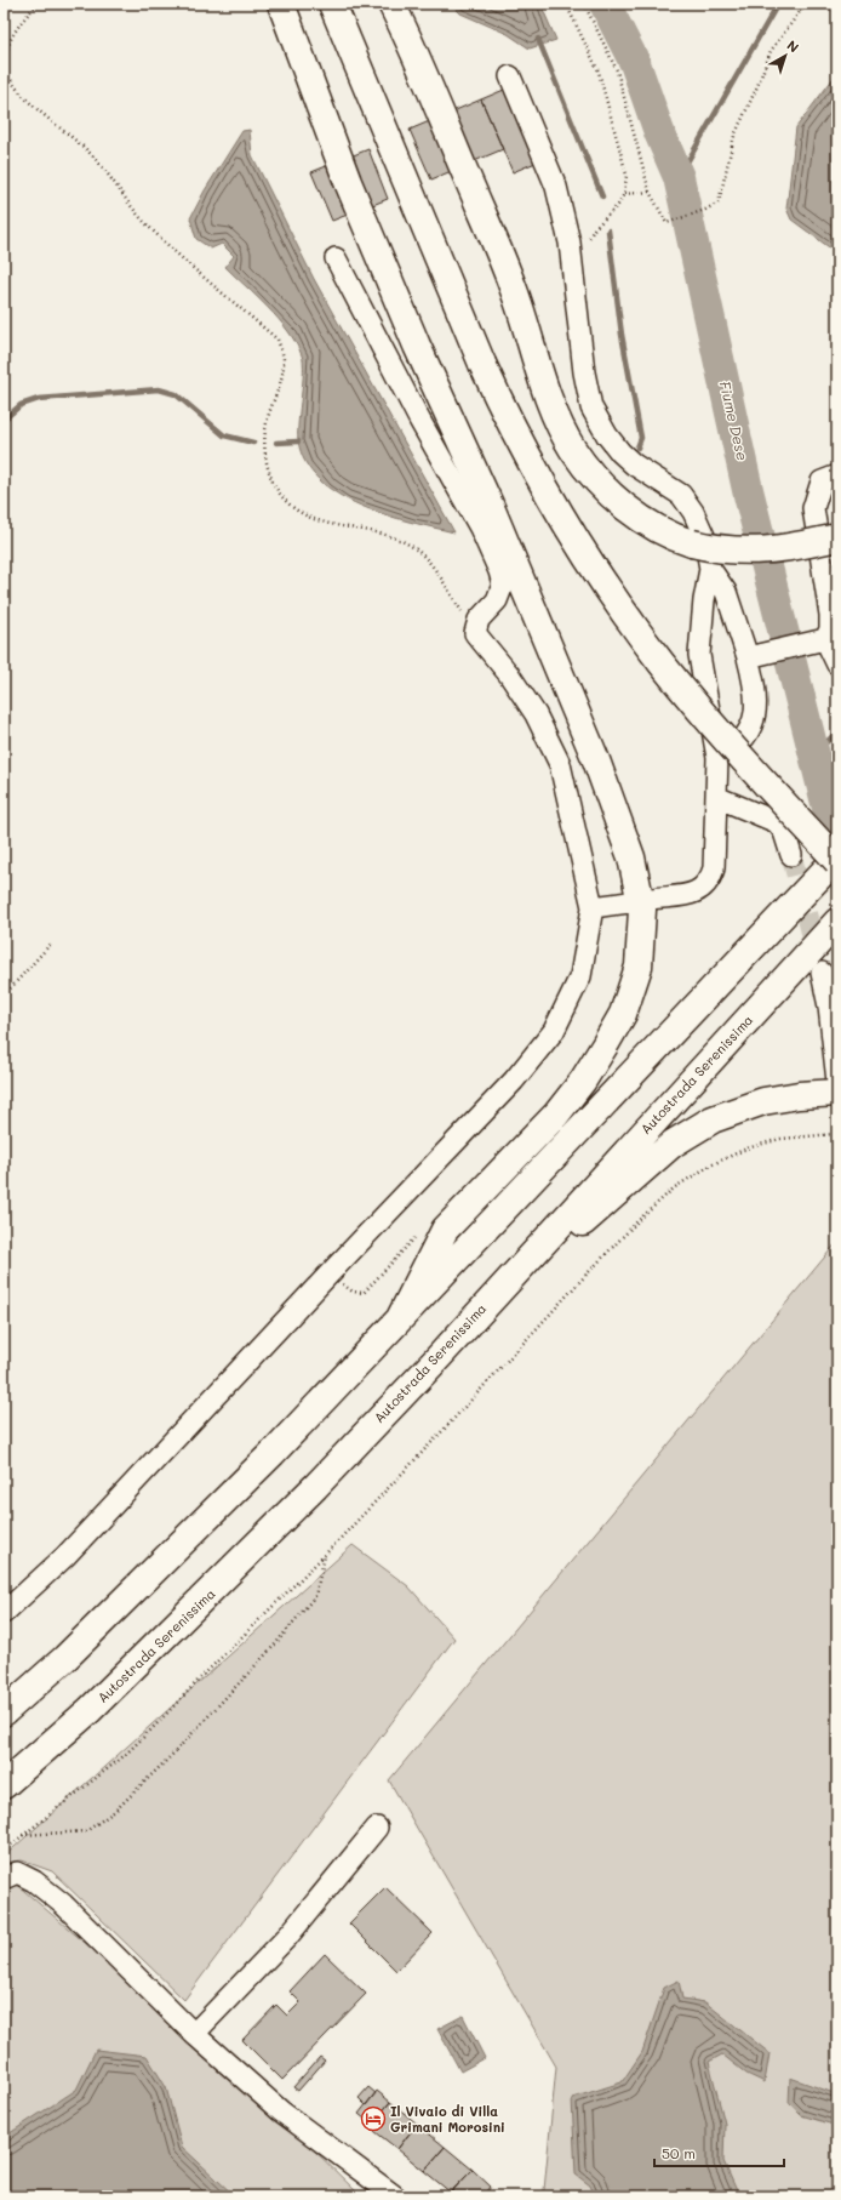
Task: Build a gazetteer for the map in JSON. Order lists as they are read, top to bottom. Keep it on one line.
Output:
{"streets":{"main road":["Autostrada Serenissima"]},"water":["Fiume Dese"],"places":{"hotel":["Il Vivaio di Villa Grimani Morosini"]},"scale_bar":"50 m","north":"top right"}
